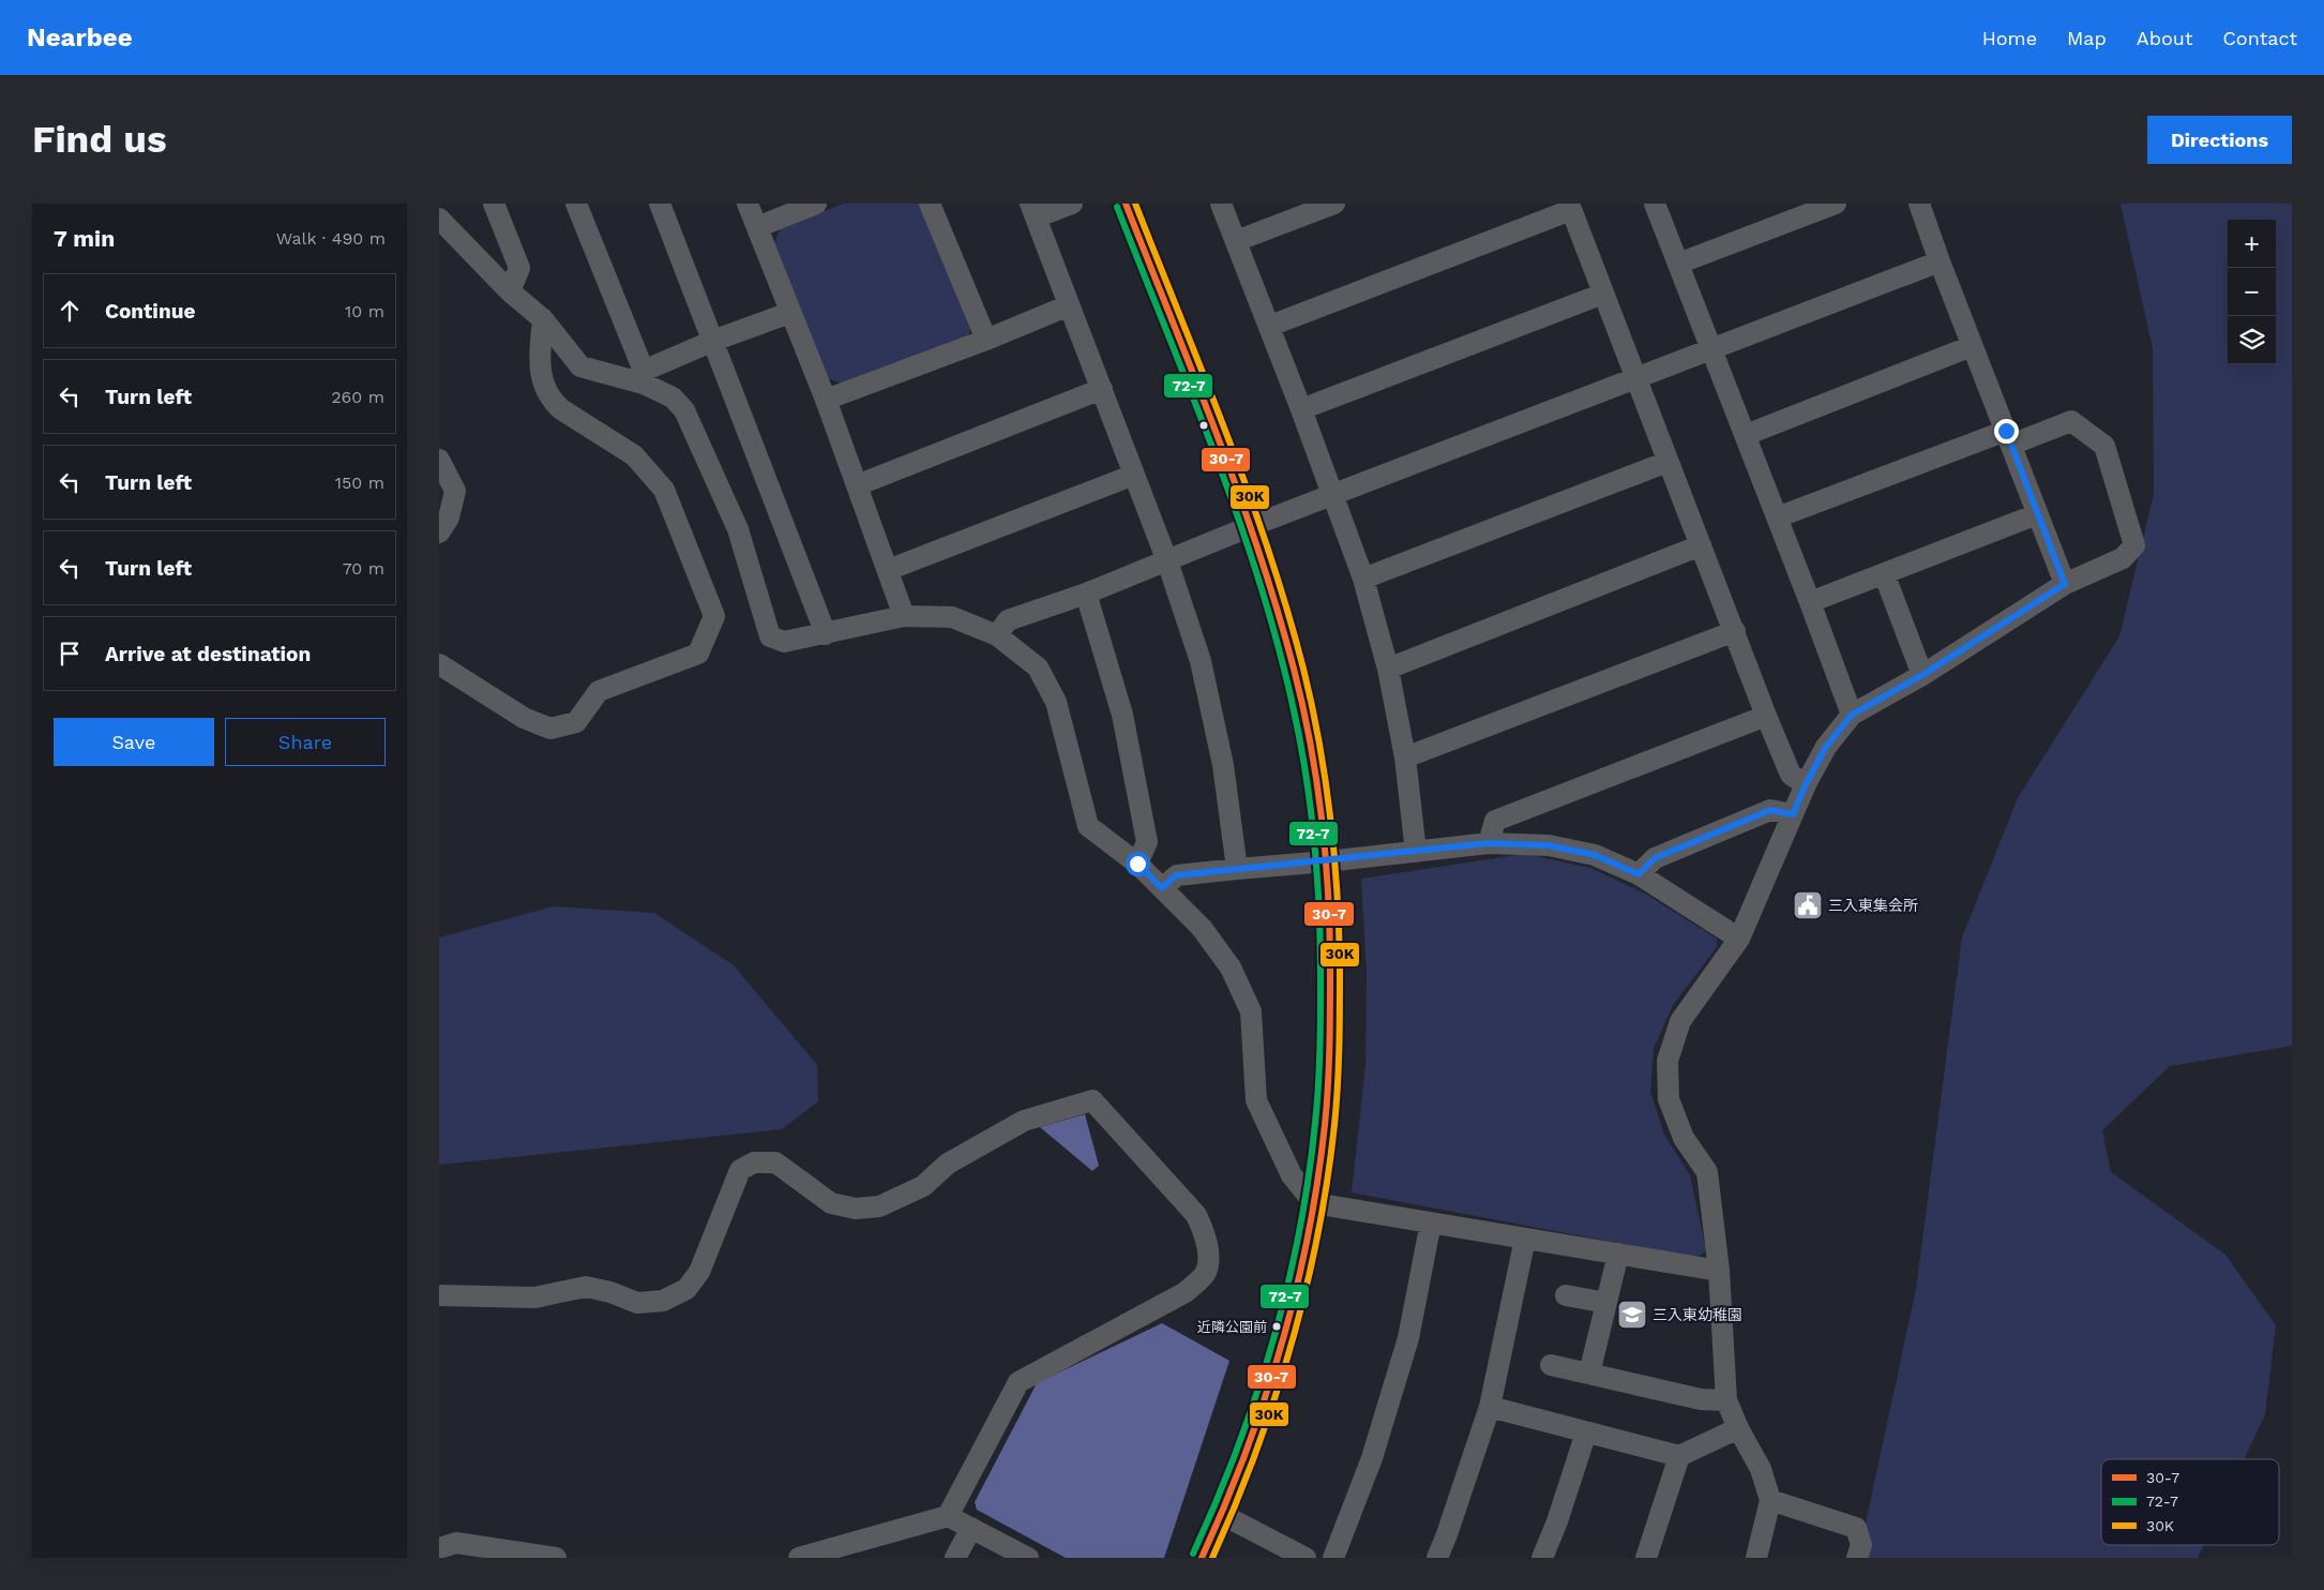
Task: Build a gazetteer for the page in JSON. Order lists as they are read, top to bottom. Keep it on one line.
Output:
{"places":{"public building":["三入東集会所"],"school or university":["三入東幼稚園"],"other":["近隣公園前"]},"lines":["transit line 30-7","transit line 30K","transit line 72-7"],"legend":["30-7","72-7","30K"],"page":{"header":"Nearbee","nav":["Home","Map","About","Contact"],"buttons":["Directions",["Save","Share"]],"title":"Find us","heading":["7 min","Walk · 490 m"],"map_buttons":["+","−"],"list":[["Continue","10 m"],["Turn left","260 m"],["Turn left","150 m"],["Turn left","70 m"],"Arrive at destination"]}}
